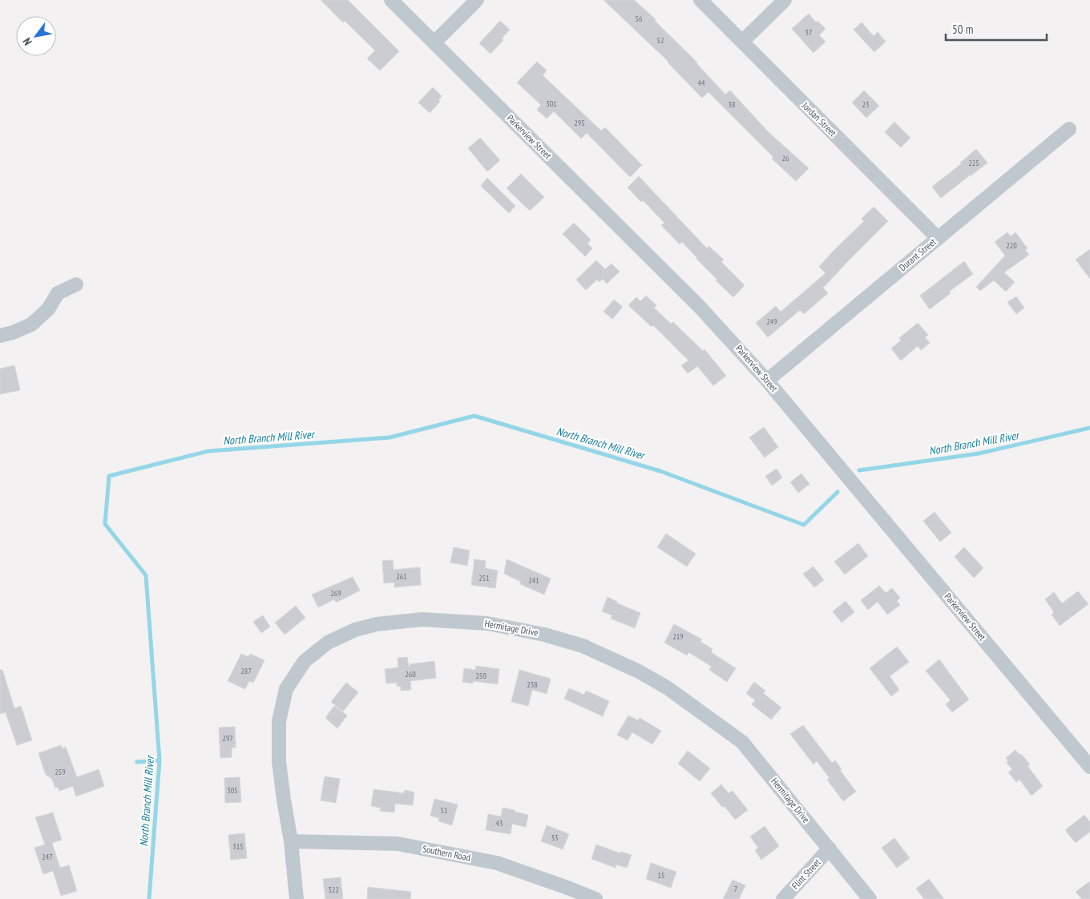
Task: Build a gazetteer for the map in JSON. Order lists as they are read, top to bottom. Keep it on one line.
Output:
{"streets":{"street":["Jordan Street","Parkerview Street","Durant Street","Hermitage Drive","Southern Road","Flint Street"]},"crossings":[["Jordan Street","Durant Street"],["Parkerview Street","Durant Street"],["Hermitage Drive","Southern Road"],["Hermitage Drive","Flint Street"]],"water":["North Branch Mill River"],"house_numbers":["56","37","52","44","301","38","23","295","26","225","220","249","261","251","241","269","219","287","260","250","238","297","259","305","51","43","33","315","247","15","7","322"],"scale_bar":"50 m","north":"bottom left"}
